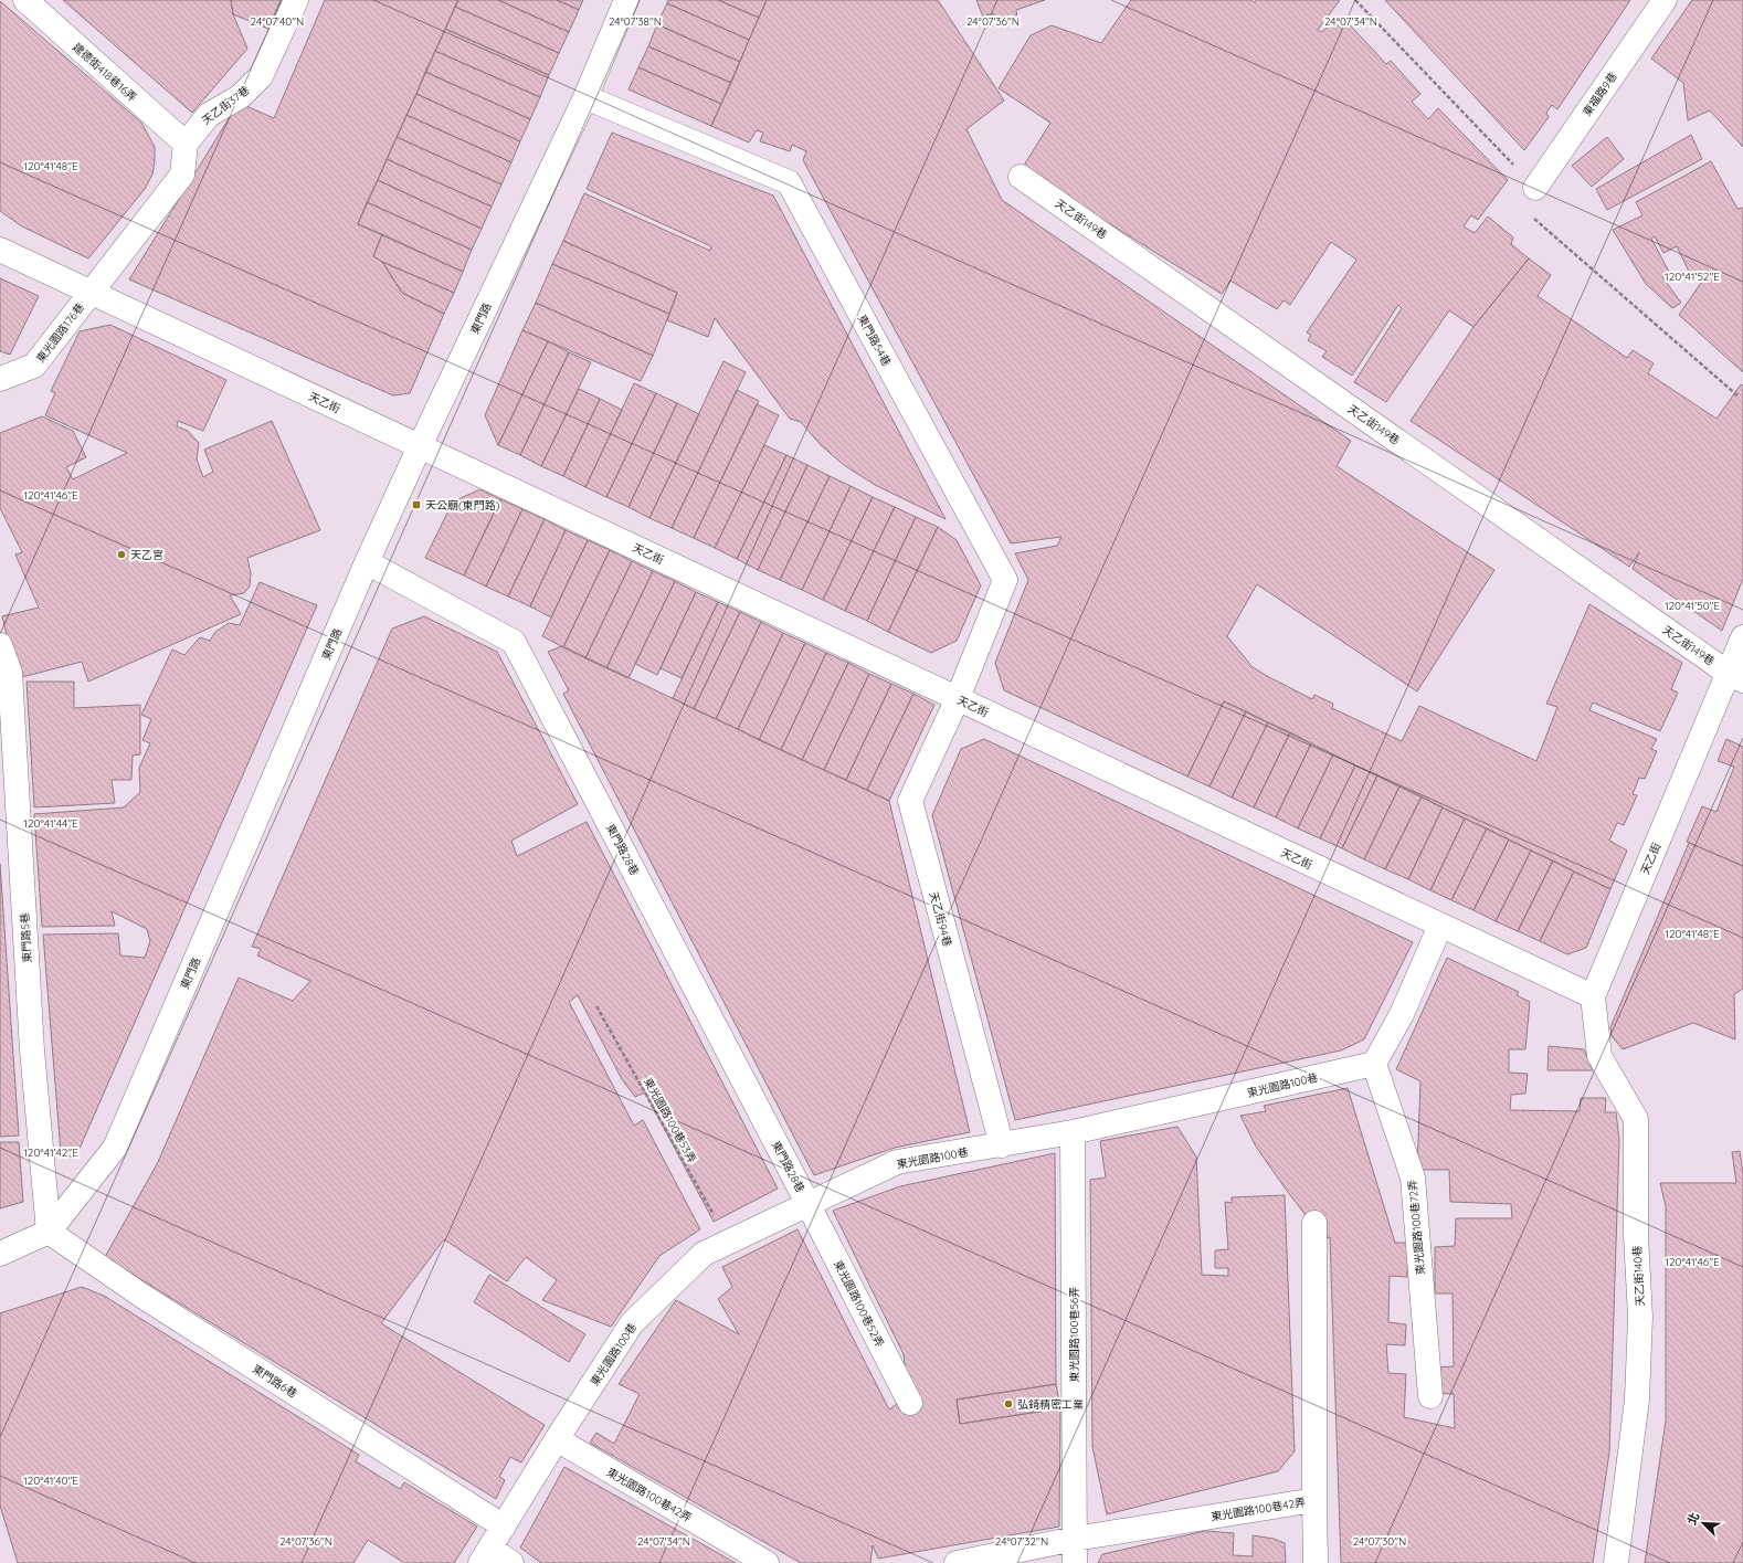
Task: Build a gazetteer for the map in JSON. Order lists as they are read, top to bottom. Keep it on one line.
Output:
{"streets":{"street":["建德街418巷16弄","東福路9巷","天乙街37巷","天乙街149巷","東門路","東光園路176巷","東門路54巷","天乙街","東門路28巷","天乙街94巷","東門路5巷","東光園路100巷","東光園路100巷72弄","天乙街140巷","東光園路100巷52弄","東光園路100巷56弄","東門路6巷","東光園路100巷42弄"],"path":["東光園路100巷53弄"]},"crossings":[["建德街418巷16弄","天乙街37巷"],["天乙街149巷","天乙街"],["東門路","東門路54巷"],["東門路","天乙街"],["東門路","東門路28巷"],["東門路","東門路5巷"],["東門路","東門路6巷"],["東光園路176巷","天乙街"],["東門路54巷","天乙街"],["東門路54巷","天乙街94巷"],["天乙街","天乙街94巷"],["天乙街","天乙街140巷"],["東門路28巷","東光園路100巷"],["東門路28巷","東光園路100巷52弄"],["天乙街94巷","東光園路100巷"],["東門路5巷","東門路6巷"],["東光園路100巷","東光園路100巷53弄"],["東光園路100巷","東光園路100巷72弄"],["東光園路100巷","東光園路100巷52弄"],["東光園路100巷","東光園路100巷56弄"],["東光園路100巷","東門路6巷"],["東光園路100巷","東光園路100巷42弄"],["東光園路100巷56弄","東光園路100巷42弄"]],"places":{"transit":["天公廟(東門路)"],"other":["天乙宮","弘錡精密工業"]},"north":"top left","coordinates":["24°07'40\"N","24°07'38\"N","24°07'36\"N","24°07'34\"N","120°41'48\"E","120°41'52\"E","120°41'46\"E","120°41'50\"E","120°41'44\"E","120°41'42\"E","120°41'40\"E","24°07'32\"N","24°07'30\"N"]}
